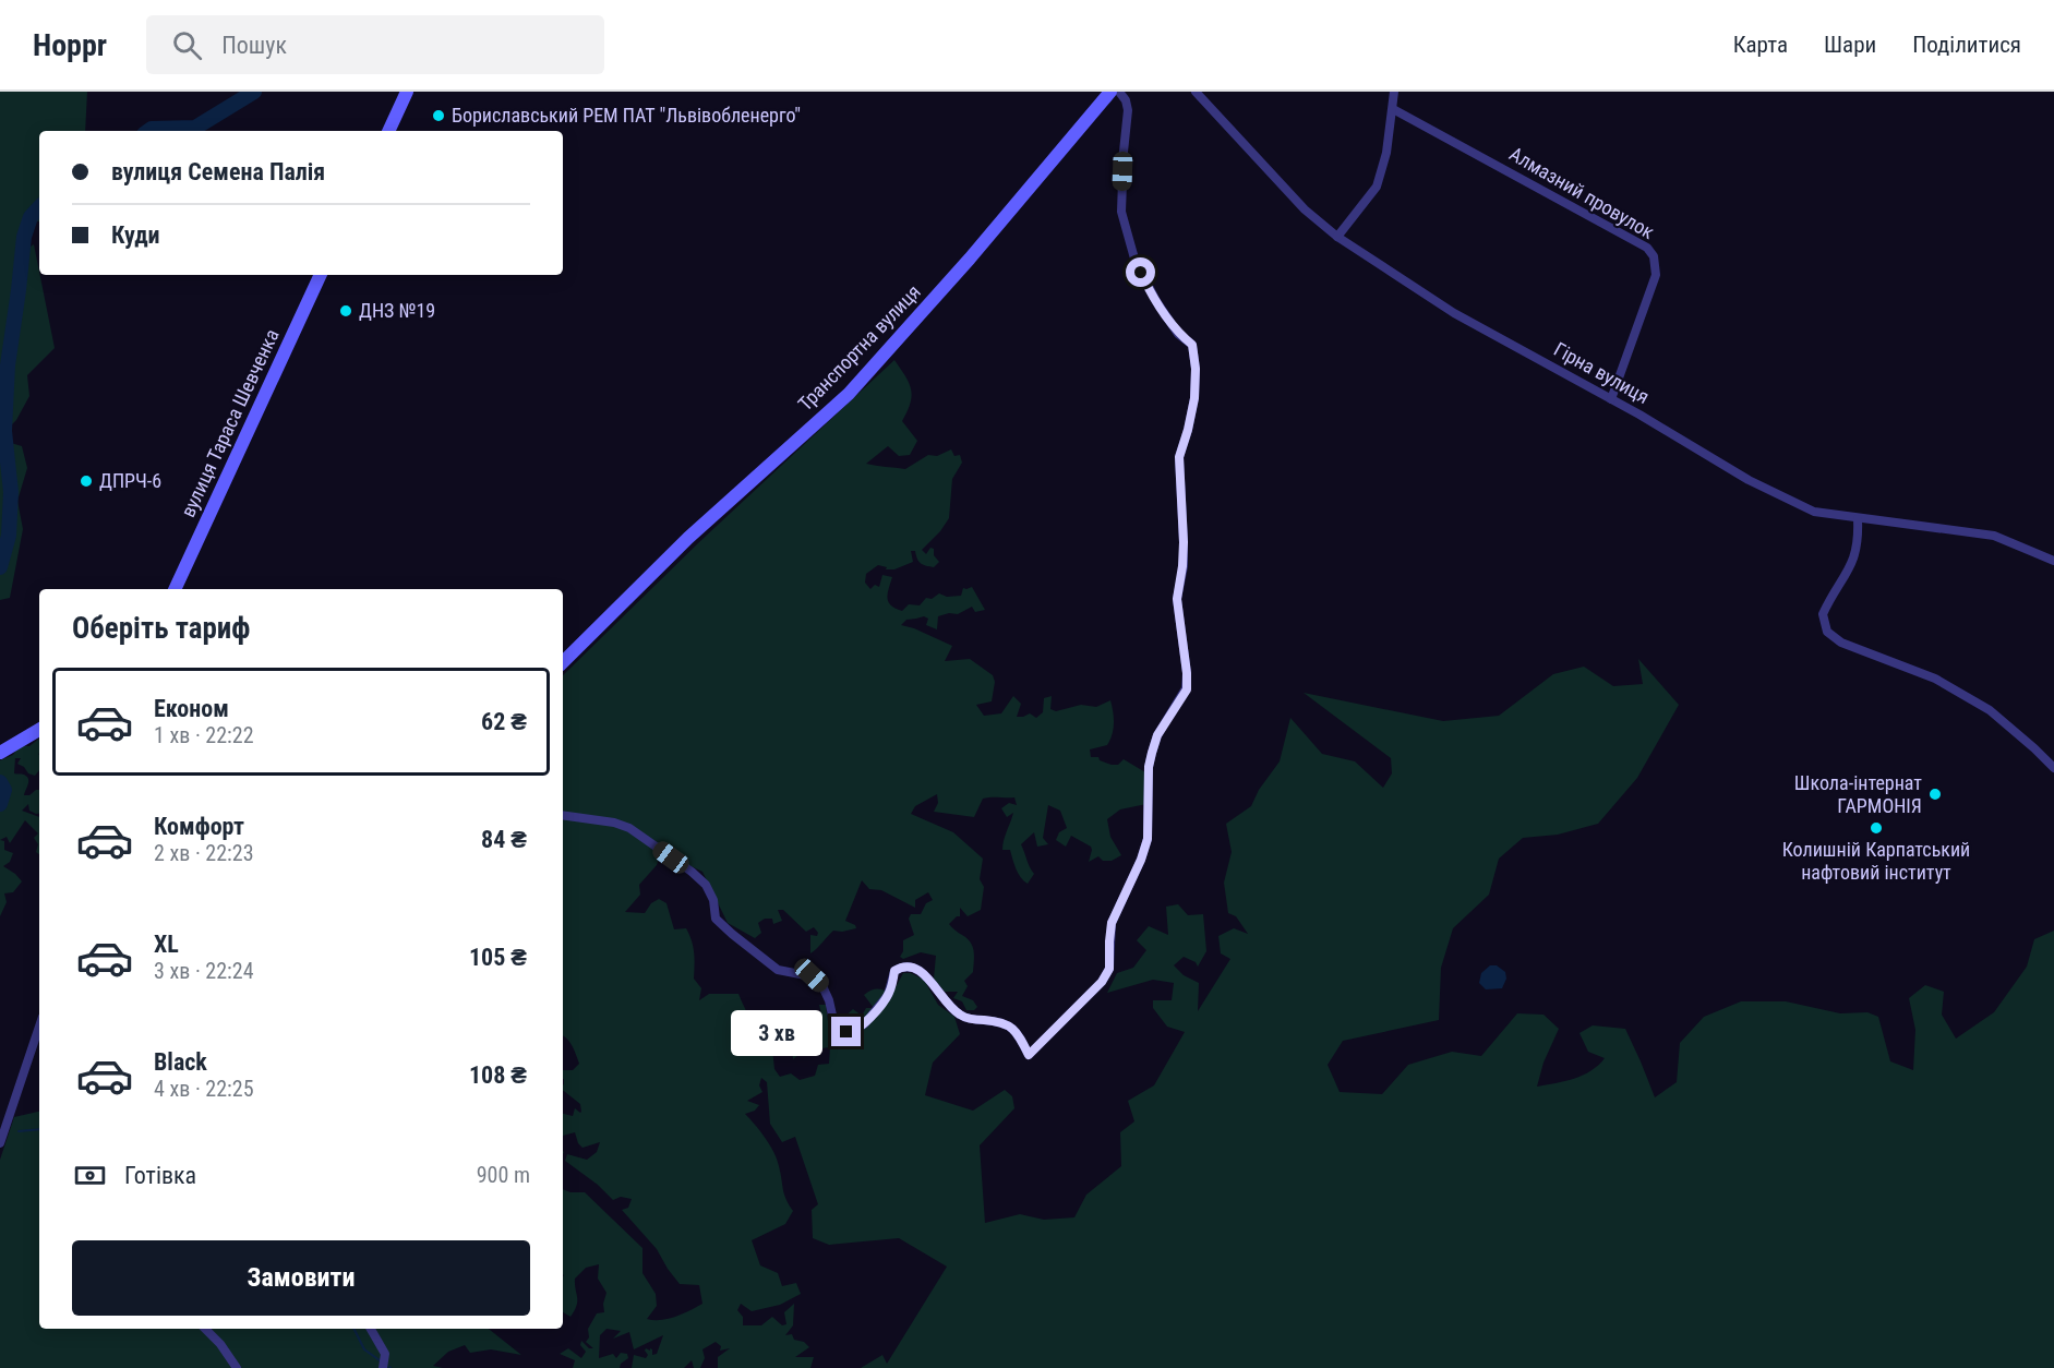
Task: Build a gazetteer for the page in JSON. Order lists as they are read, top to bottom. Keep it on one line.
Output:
{"streets":{"street":["Алмазний провулок","Транспортна вулиця","Гірна вулиця","вулиця Тараса Шевченка"]},"crossings":[["Алмазний провулок","Гірна вулиця"]],"places":["Бориславський РЕМ ПАТ \"Львівобленерго\"","ДНЗ №19","ДПРЧ-6","Школа-інтернат ГАРМОНІЯ","Колишній Карпатський нафтовий інститут"],"page":{"header":"Hoppr","search":"Пошук","nav":["Карта","Шари","Поділитися"],"banner":["вулиця Семена Палія","Куди"],"heading":"Оберіть тариф","list":[{"name":"Економ","note":"1 хв · 22:22","value":"62 ₴"},{"name":"Комфорт","note":"2 хв · 22:23","value":"84 ₴"},{"name":"XL","note":"3 хв · 22:24","value":"105 ₴"},{"name":"Black","note":"4 хв · 22:25","value":"108 ₴"}],"bubble":"3 хв","pay":["Готівка","900 m"],"buttons":"Замовити"}}
